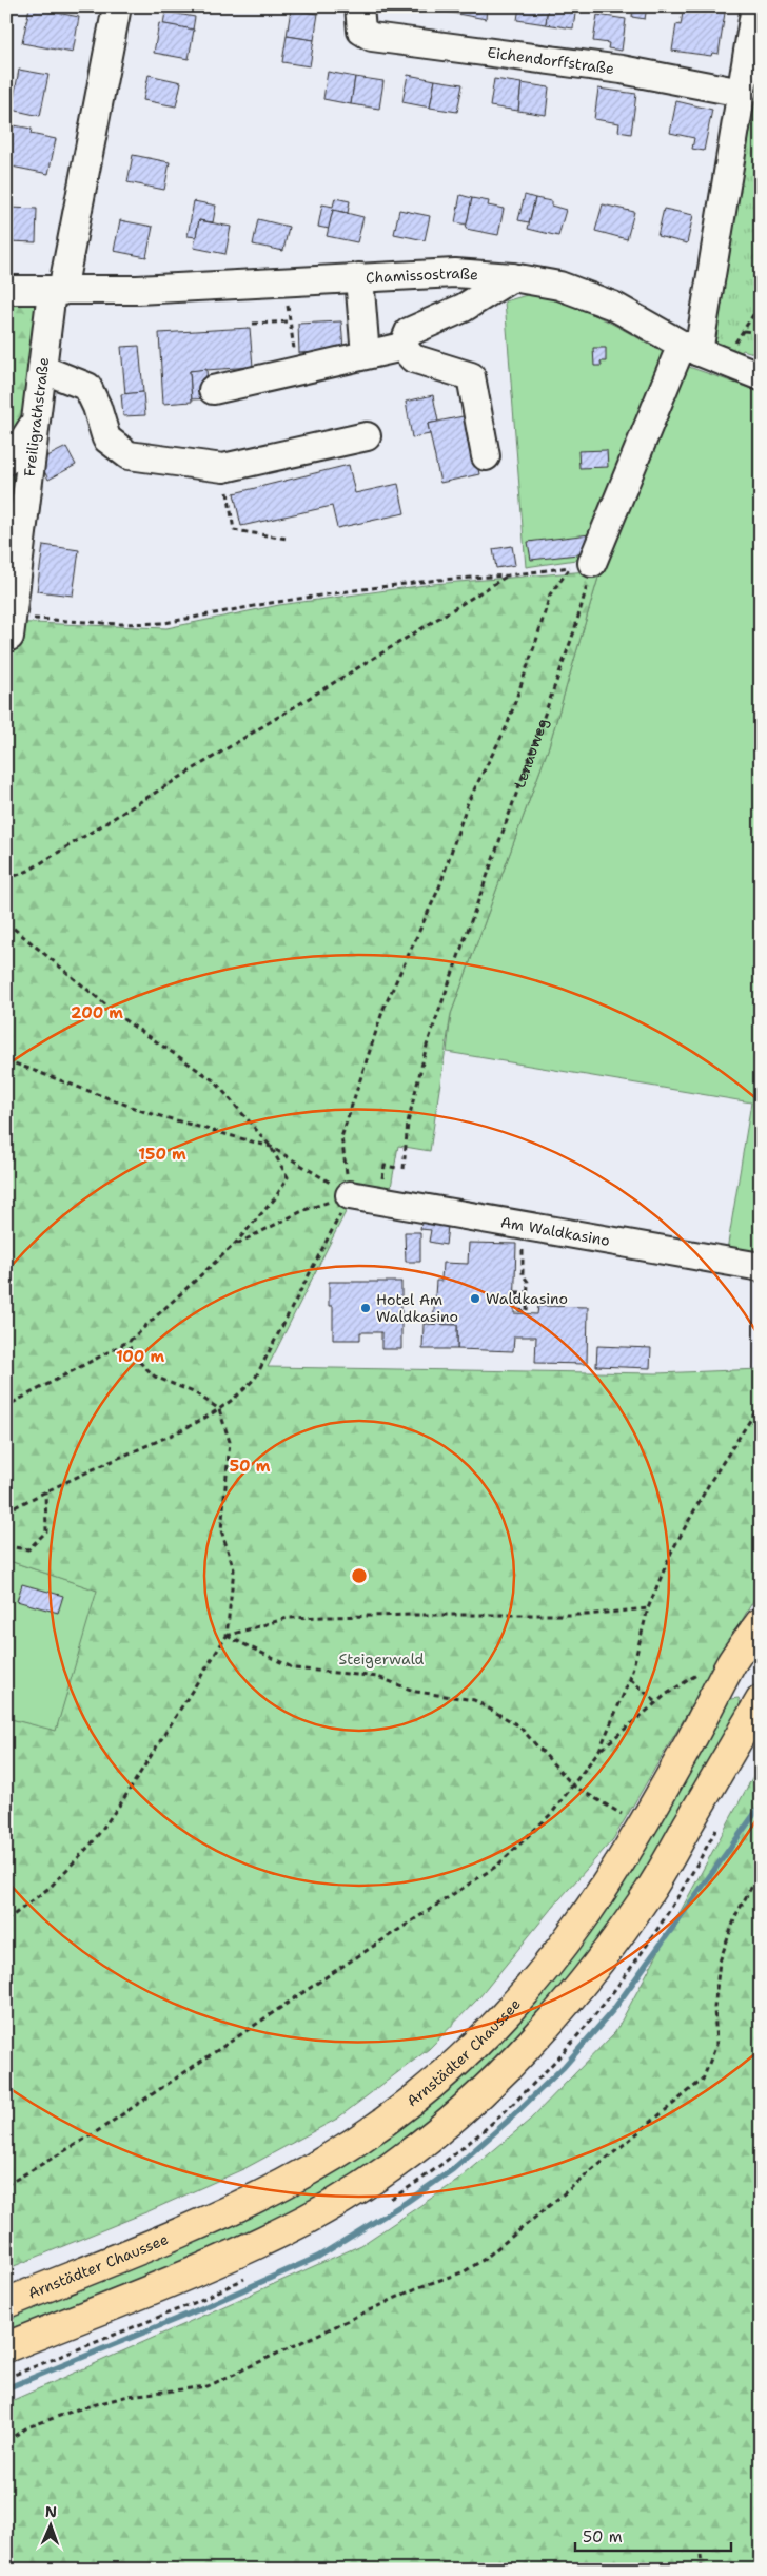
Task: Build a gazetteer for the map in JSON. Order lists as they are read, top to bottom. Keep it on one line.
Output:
{"streets":{"main road":["Arnstädter Chaussee"],"street":["Eichendorffstraße","Chamissostraße","Freiligrathstraße","Am Waldkasino"],"path":["Lenauweg"]},"crossings":[["Chamissostraße","Freiligrathstraße"]],"parks":["Steigerwald"],"places":["Waldkasino","Hotel Am Waldkasino"],"scale_bar":"50 m","north":"top","rings":["200 m","150 m","100 m","50 m"]}
